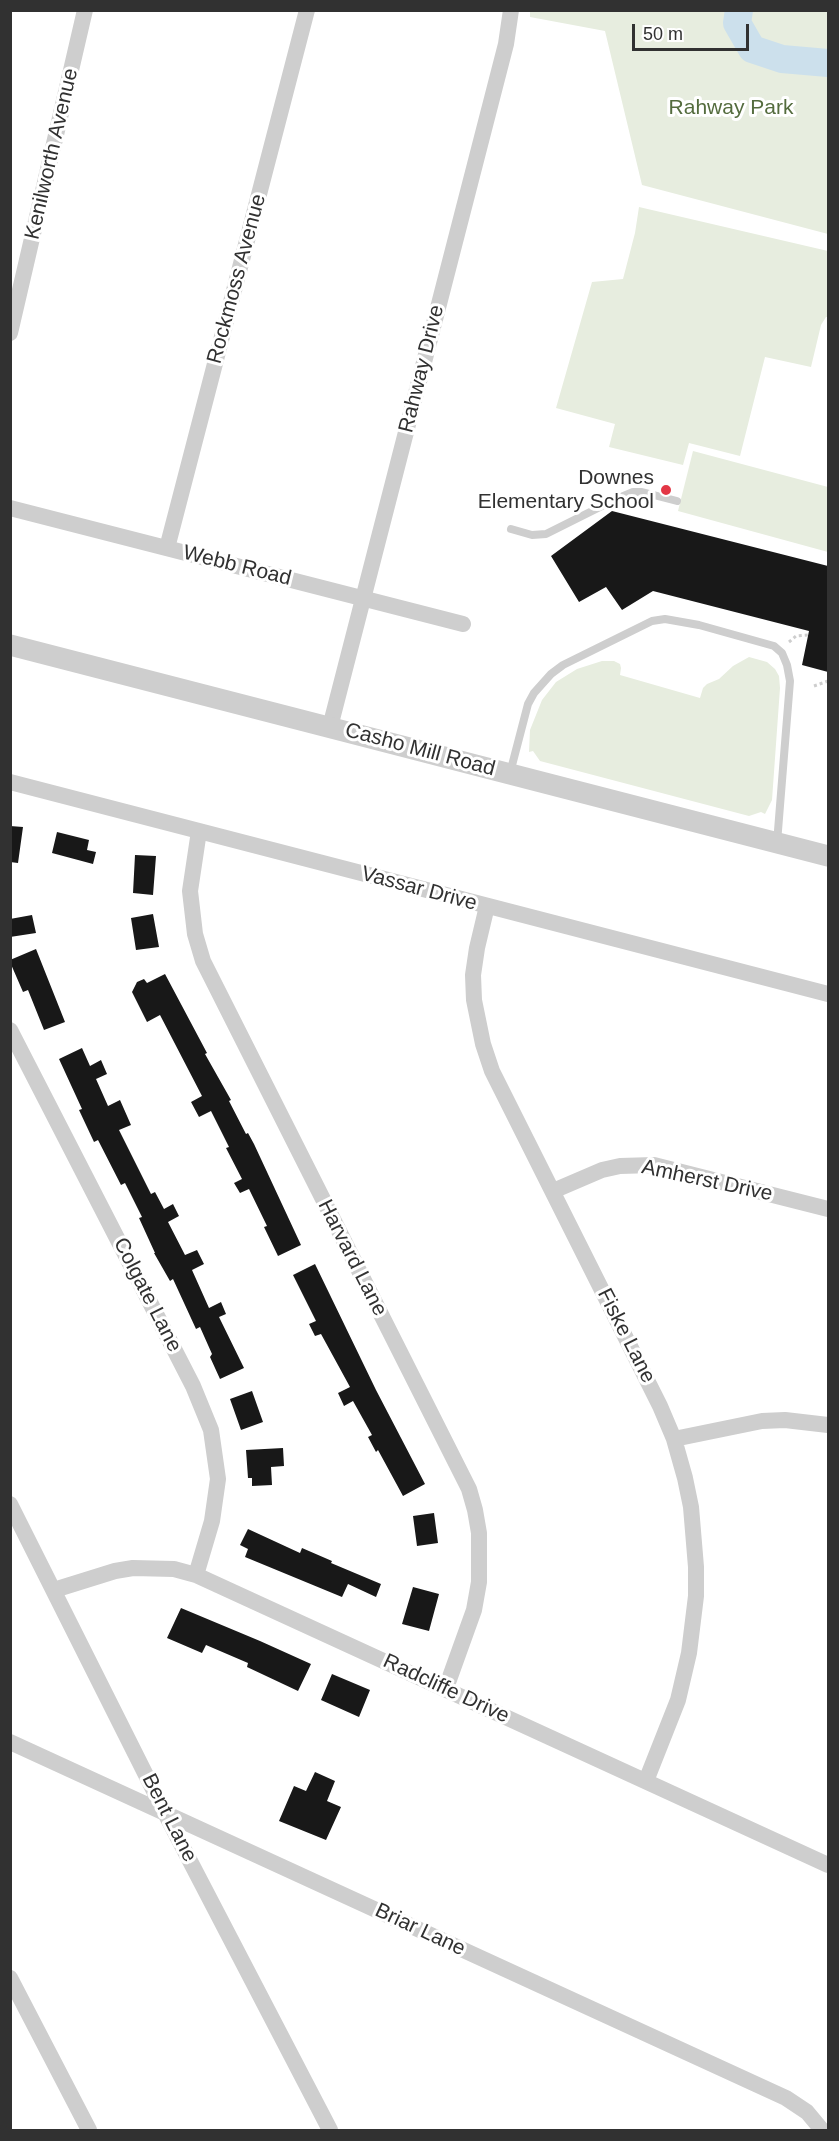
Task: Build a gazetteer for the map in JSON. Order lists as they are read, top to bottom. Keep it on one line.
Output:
{"streets":{"street":["Kenilworth Avenue","Rockmoss Avenue","Rahway Drive","Webb Road","Casho Mill Road","Vassar Drive","Amherst Drive","Harvard Lane","Colgate Lane","Fiske Lane","Radcliffe Drive","Bent Lane","Briar Lane"]},"crossings":[["Rockmoss Avenue","Webb Road"],["Rahway Drive","Webb Road"],["Rahway Drive","Casho Mill Road"],["Vassar Drive","Harvard Lane"],["Vassar Drive","Fiske Lane"],["Amherst Drive","Fiske Lane"],["Harvard Lane","Radcliffe Drive"],["Colgate Lane","Radcliffe Drive"],["Fiske Lane","Radcliffe Drive"],["Radcliffe Drive","Bent Lane"],["Bent Lane","Briar Lane"]],"parks":["Rahway Park"],"places":["Downes Elementary School"],"scale_bar":"50 m"}
